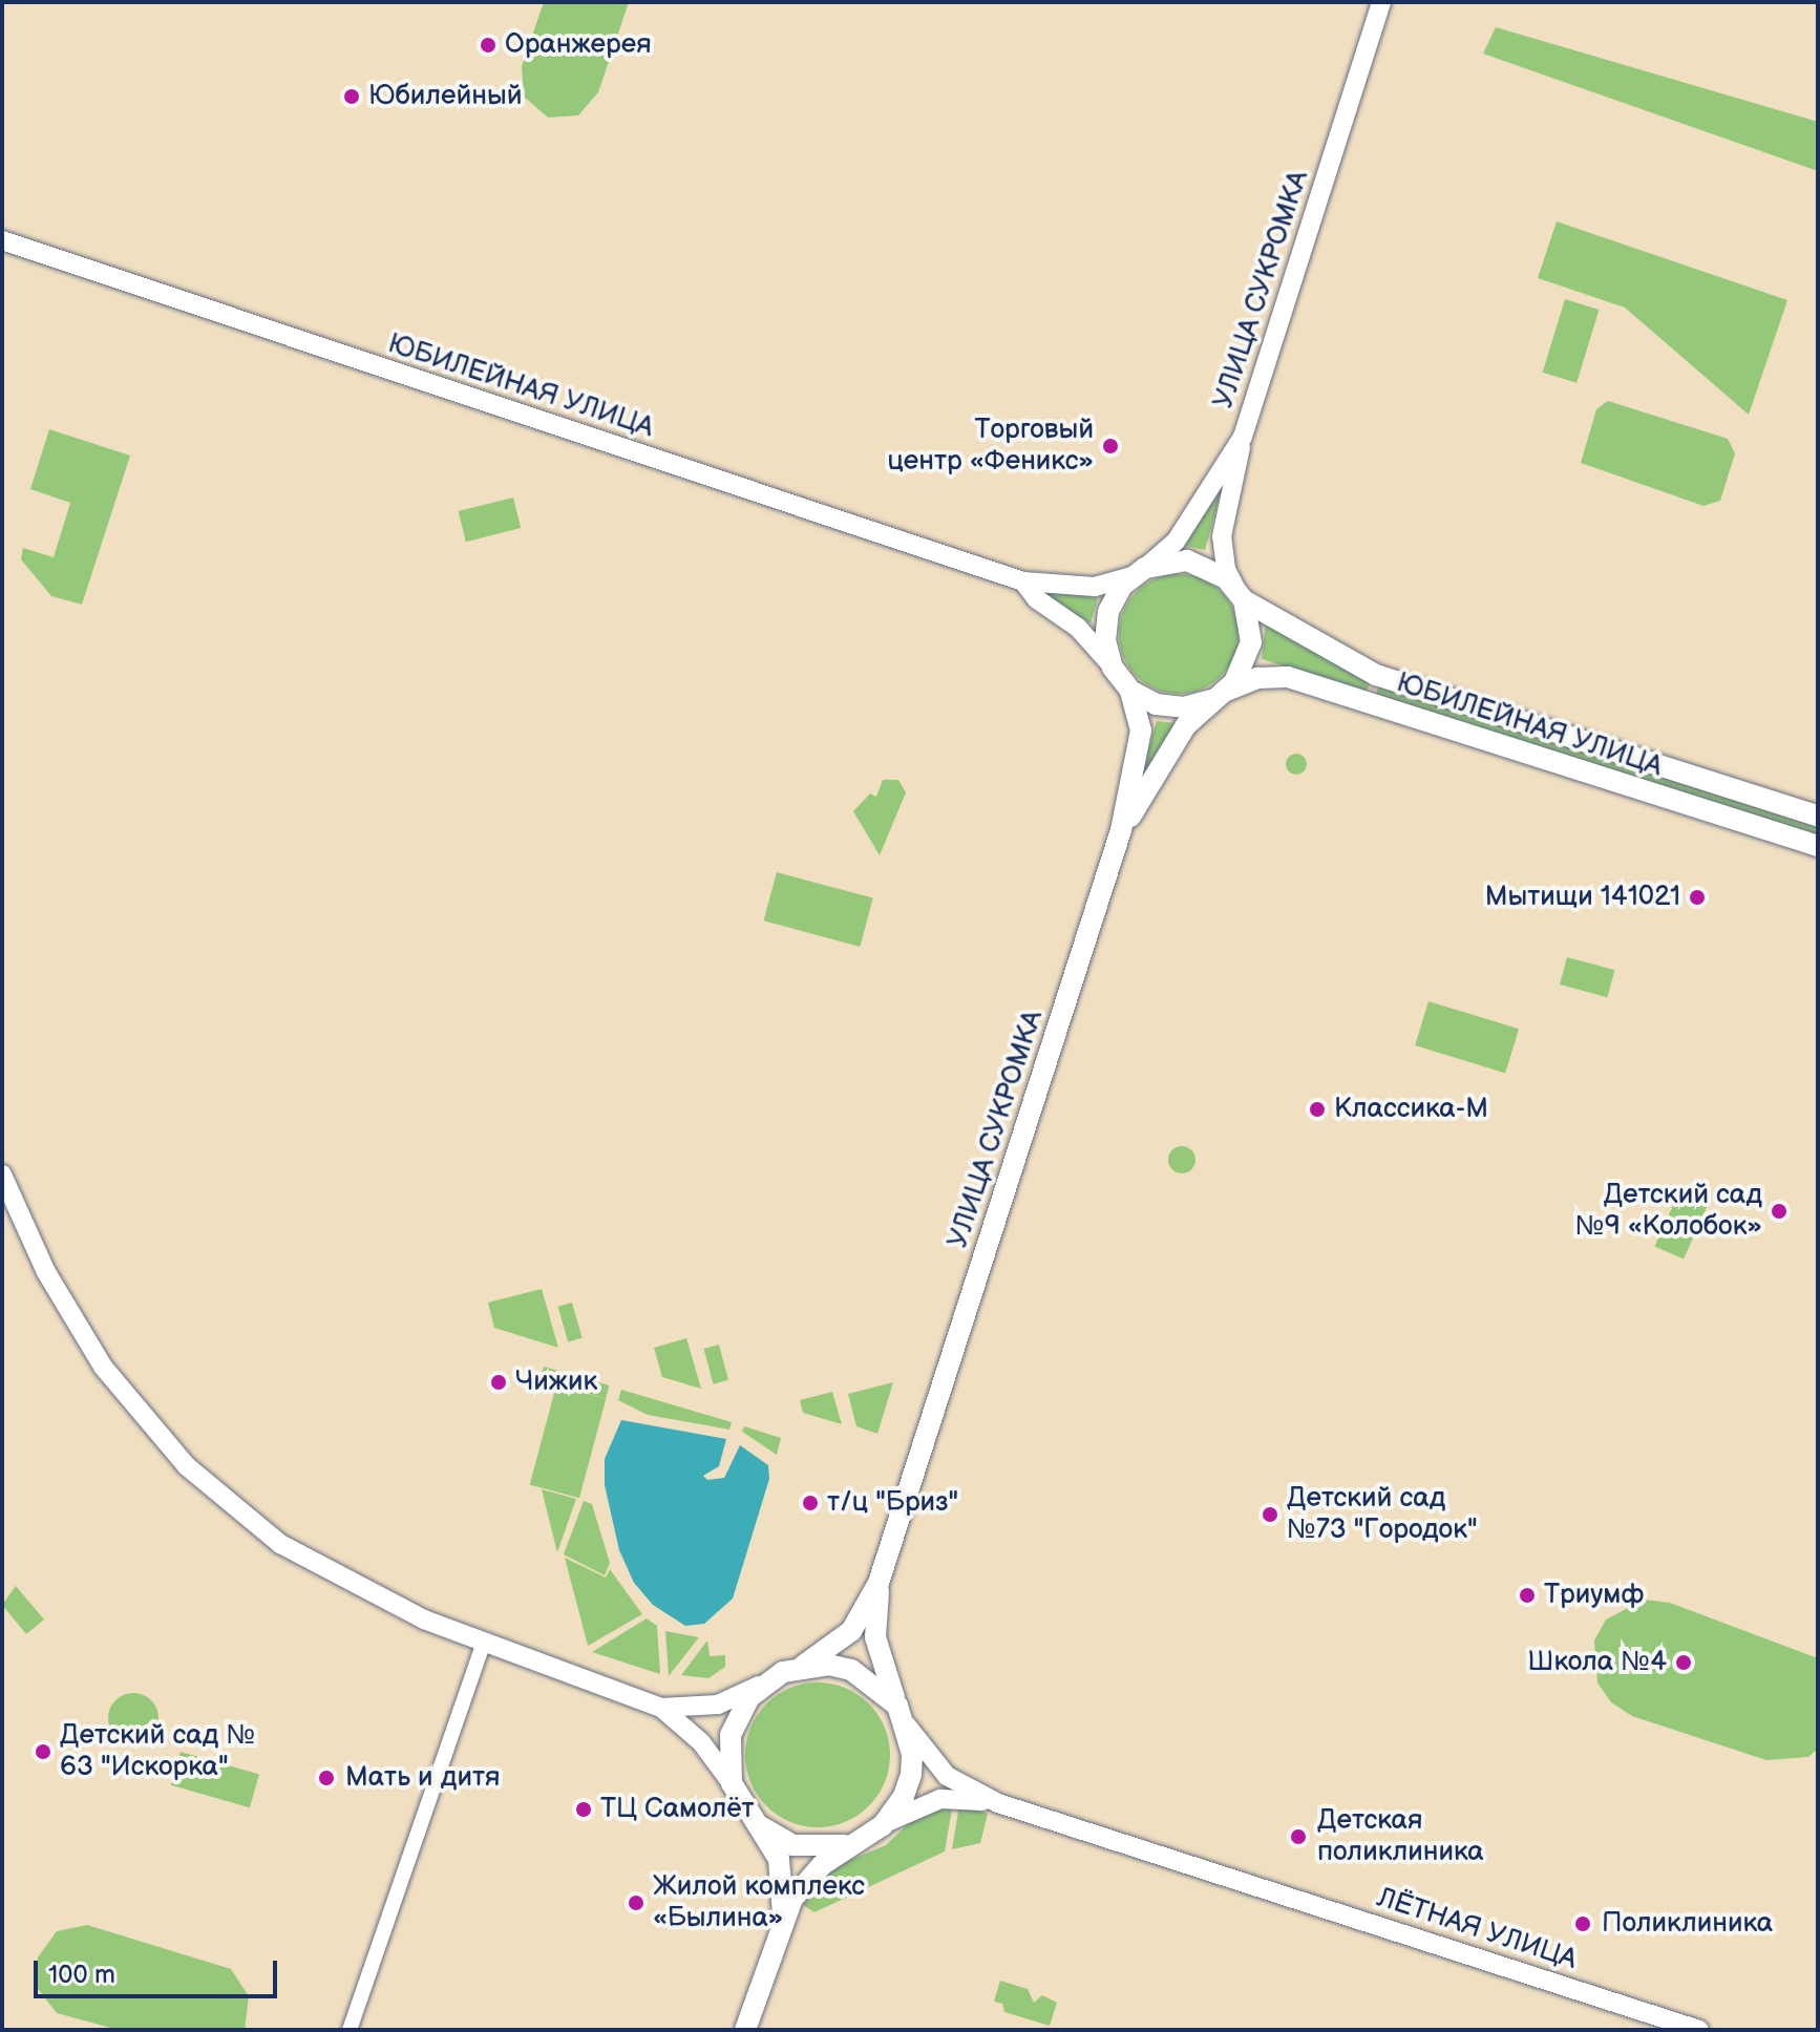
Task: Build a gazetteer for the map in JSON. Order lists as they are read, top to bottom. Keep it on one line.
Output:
{"streets":{"main road":["УЛИЦА СУКРОМКА","ЮБИЛЕЙНАЯ УЛИЦА"],"street":["ЛЁТНАЯ УЛИЦА"]},"crossings":[["УЛИЦА СУКРОМКА","ЮБИЛЕЙНАЯ УЛИЦА"]],"places":["Оранжерея","Юбилейный","Торговый центр «Феникс»","Мытищи 141021","Классика-М","Детский сад №9 «Колобок»","Чижик","т/ц \"Бриз\"","Детский сад №73 \"Городок\"","Триумф","Школа №4","Детский сад № 63 \"Искорка\"","Мать и дитя","ТЦ Самолёт","Детская поликлиника","Жилой комплекс «Былина»","Поликлиника"],"scale_bar":"100 m"}
